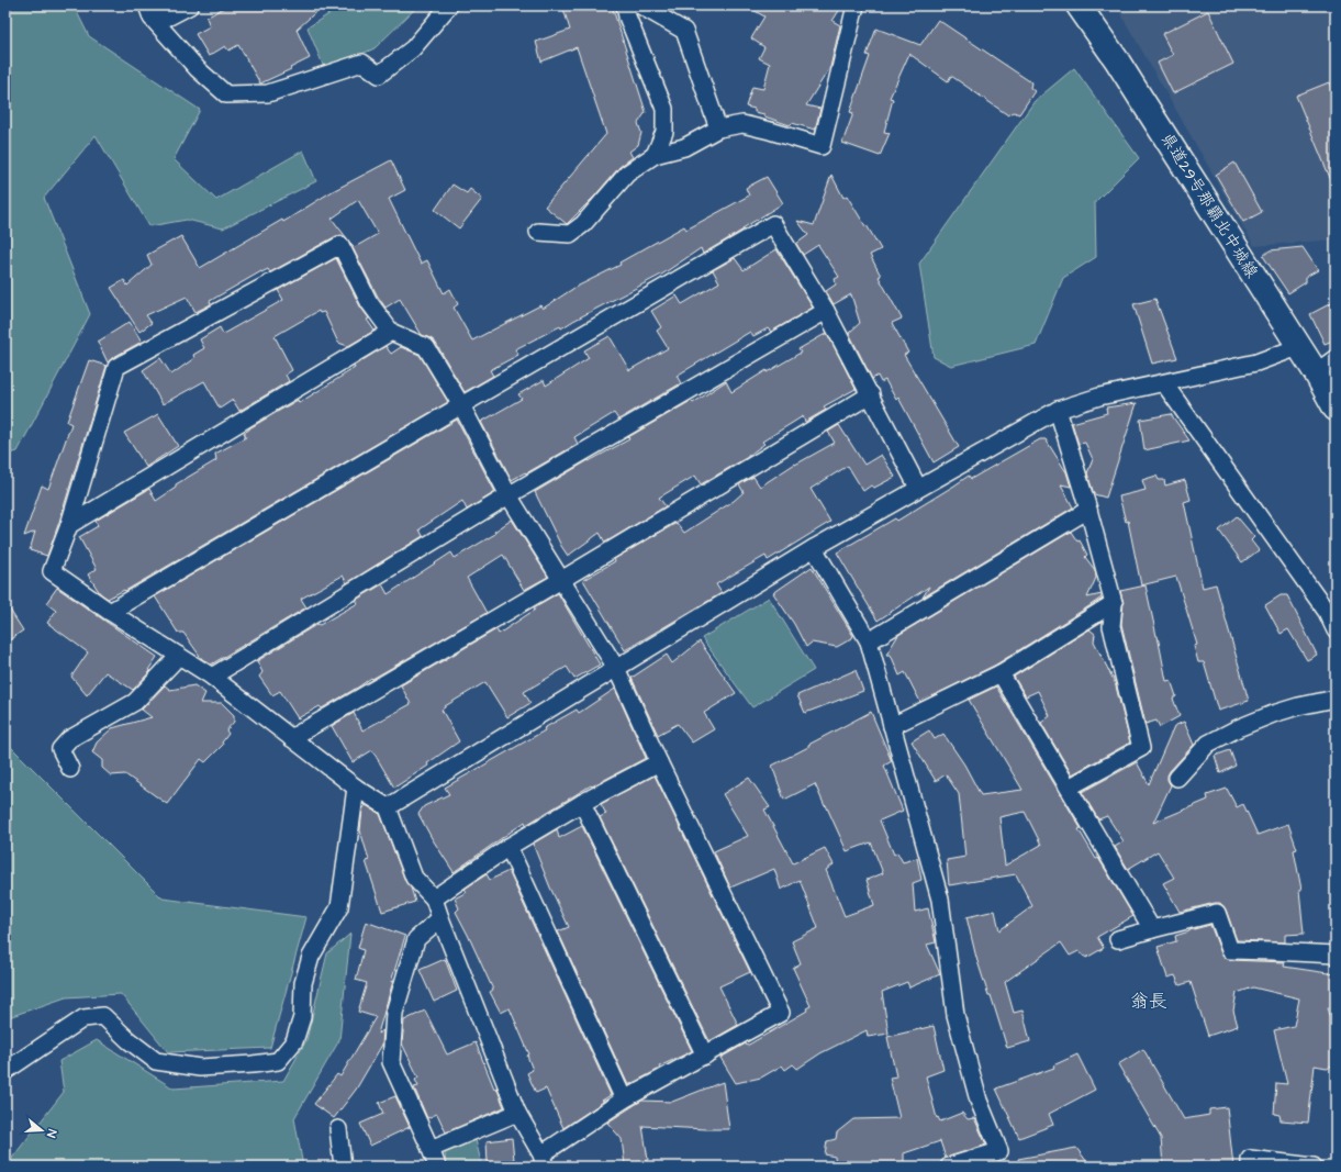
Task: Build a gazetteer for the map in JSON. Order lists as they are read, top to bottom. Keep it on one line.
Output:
{"streets":{"main road":["県道29号那覇北中城線"]},"districts":["翁長"],"north":"right"}
